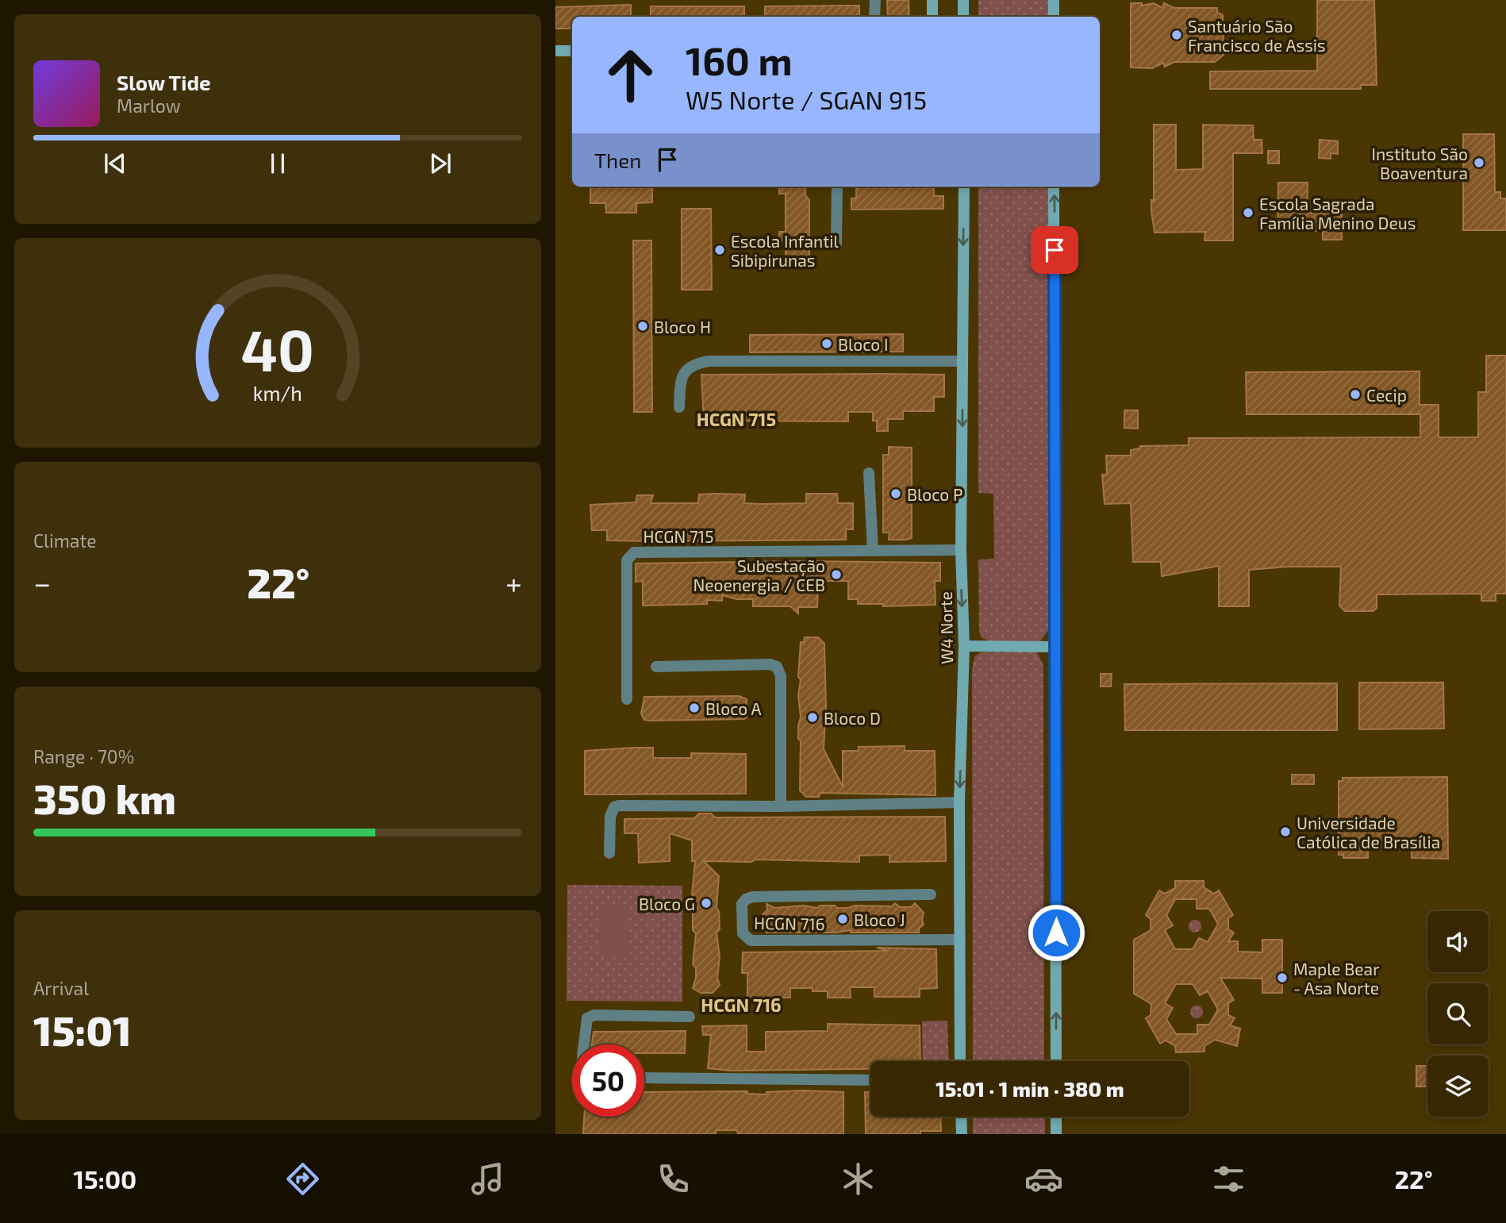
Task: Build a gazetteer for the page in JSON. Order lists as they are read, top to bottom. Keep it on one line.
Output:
{"streets":{"main road":["W4 Norte"],"street":["HCGN 715","HCGN 716"]},"crossings":[["HCGN 715","W4 Norte"],["W4 Norte","HCGN 716"]],"districts":["HCGN 715","HCGN 716"],"places":["Santuário São Francisco de Assis","Instituto São Boaventura","Escola Sagrada Família Menino Deus","Escola Infantil Sibipirunas","Bloco H","Bloco I","Cecip","Bloco P","Subestação Neoenergia / CEB","Bloco A","Bloco D","Universidade Católica de Brasília","Bloco G","Bloco J","Maple Bear - Asa Norte"],"page":{"turn":["160 m","W5 Norte / SGAN 915"],"song":["Slow Tide","Marlow"],"then":"Then","tile":["Climate",["Range · 70%","350 km"],["Arrival","15:01"]],"heat":["−","22°","+"],"limit":"50","trip":"15:01 · 1 min · 380 m","tabs":["15:00","22°"],"gauge":["40","km/h"]}}
